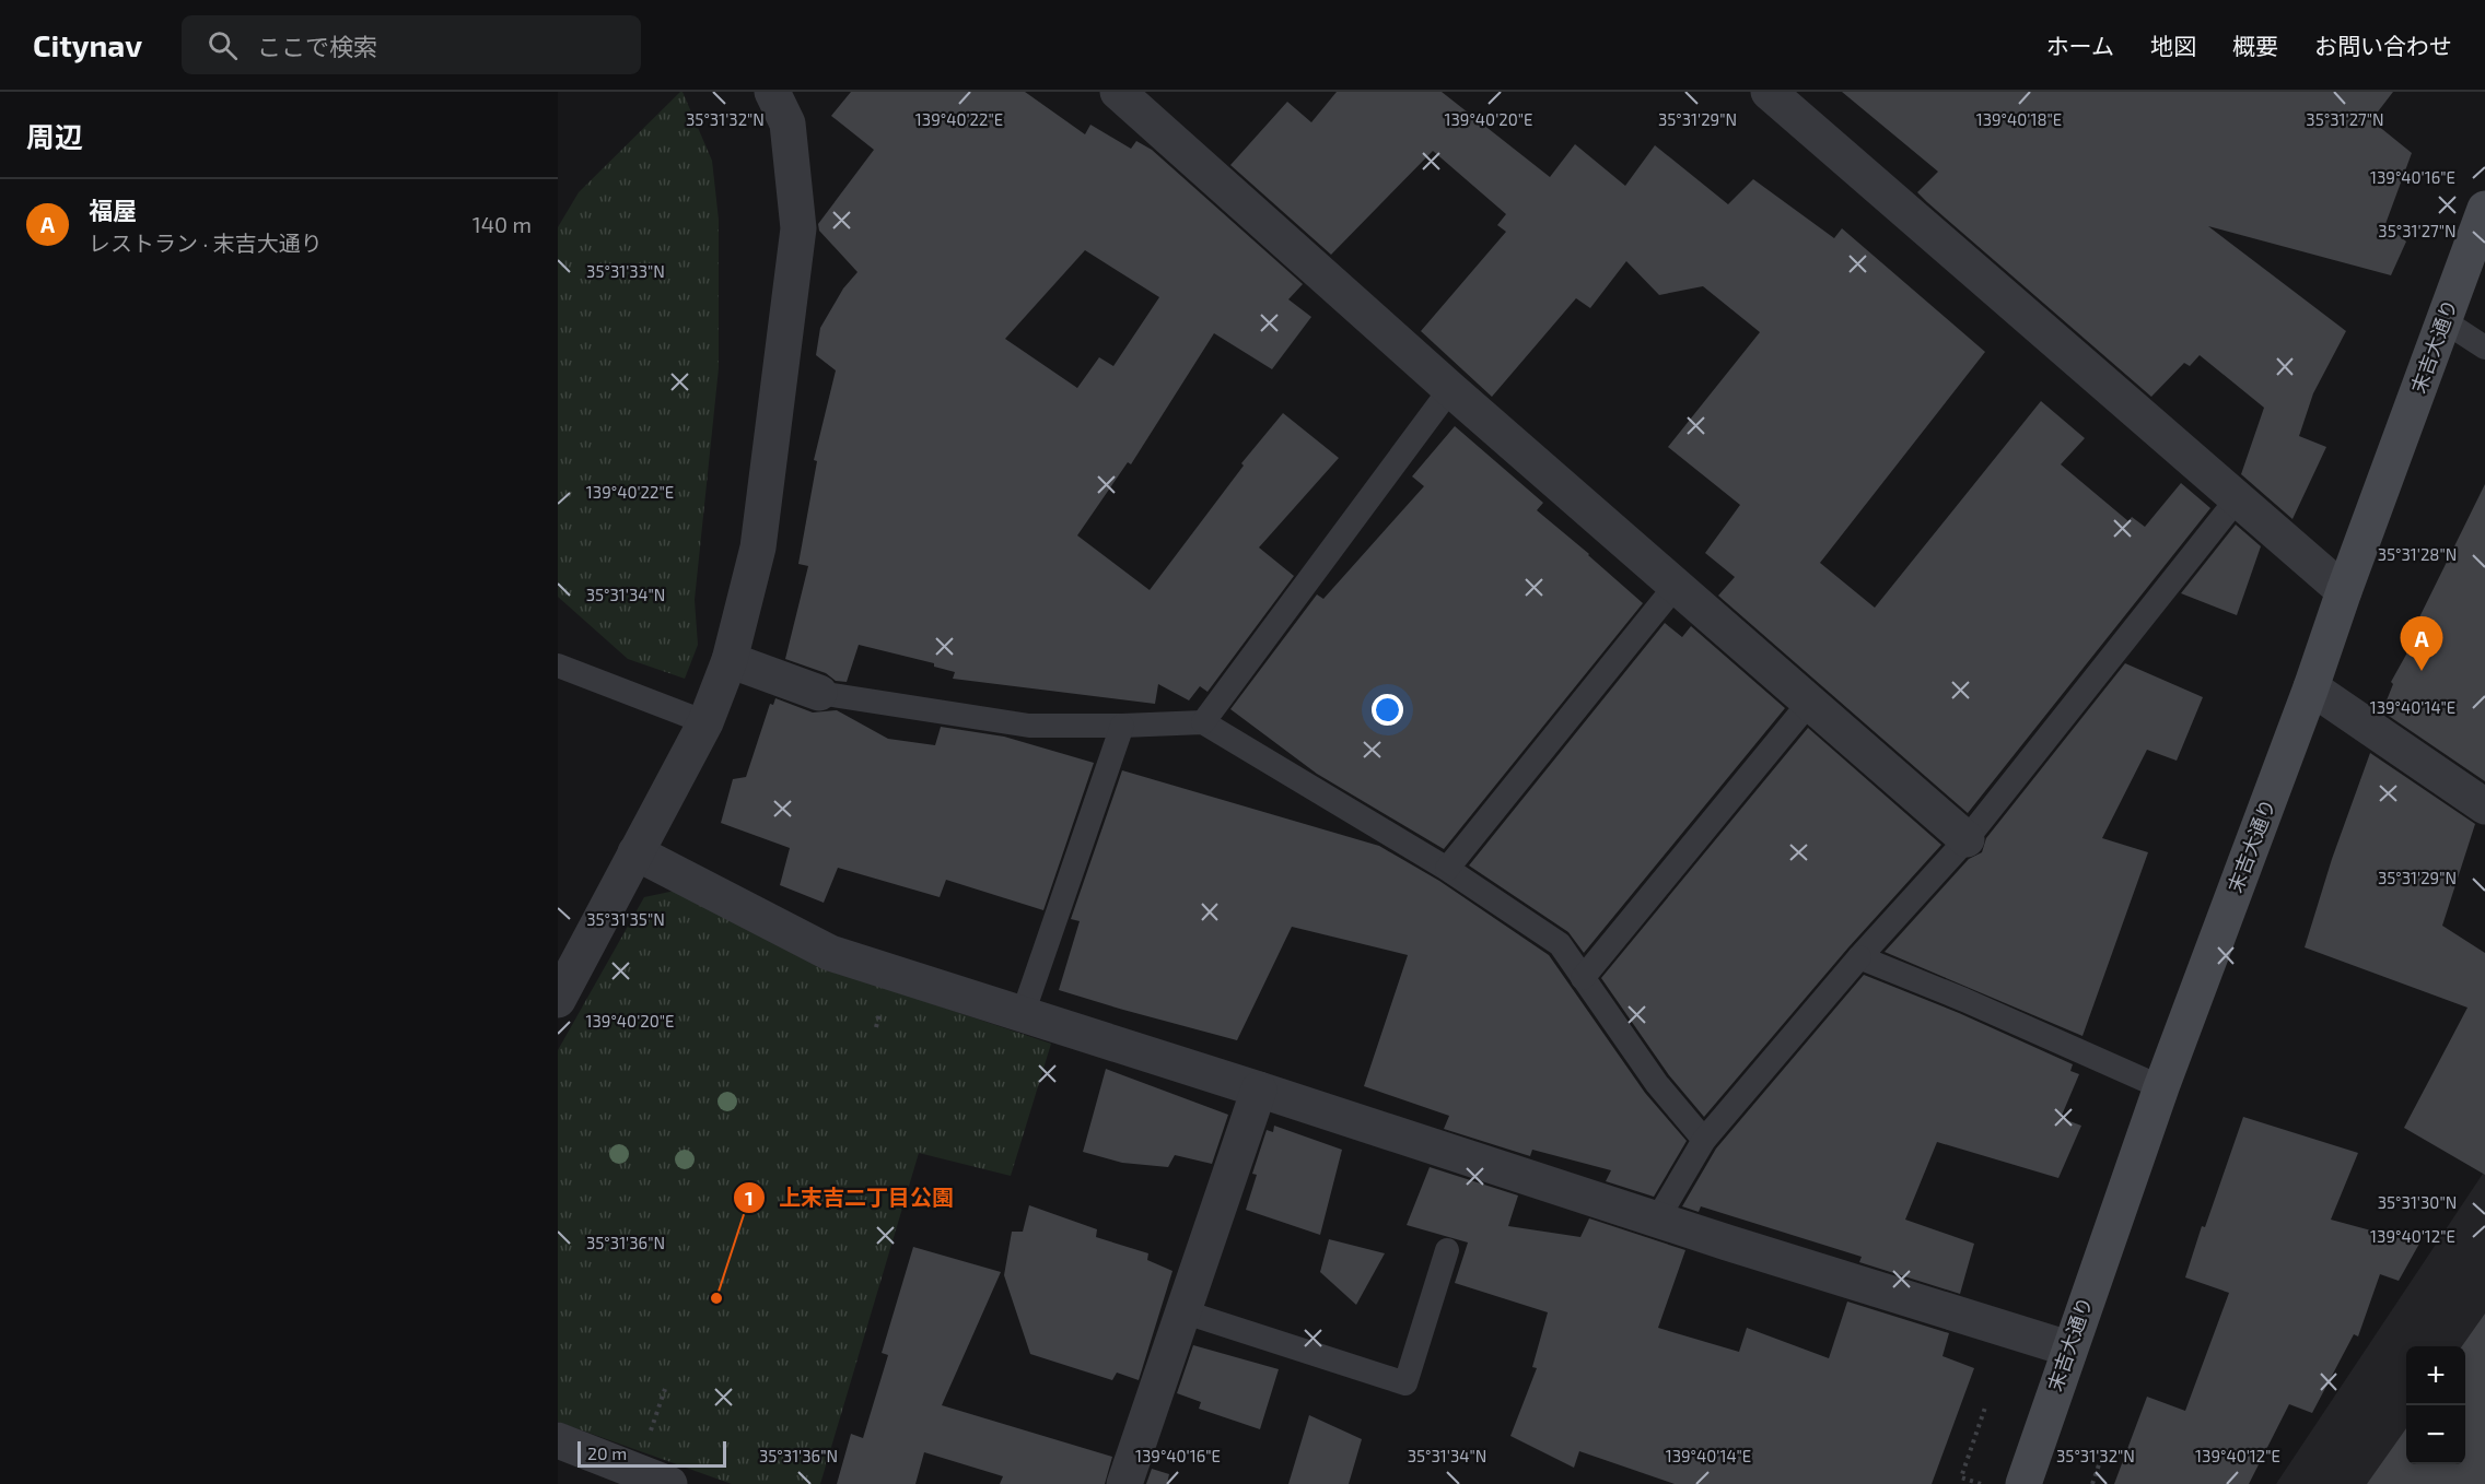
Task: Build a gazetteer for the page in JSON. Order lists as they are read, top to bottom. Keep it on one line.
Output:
{"streets":{"street":["末吉大通り"]},"places":["上末吉二丁目公園"],"scale_bar":"20 m","page":{"header":"Citynav","search":"ここで検索","nav":["ホーム","地図","概要","お問い合わせ"],"heading":"周辺","list":[{"mark":"A","name":"福屋","note":"レストラン · 末吉大通り","value":"140 m"}],"pins":"A","map_buttons":["+","−"],"scale":"20 m"},"coordinates":["35°31'27\"N","35°31'32\"N","139°40'22\"E","139°40'20\"E","35°31'29\"N","139°40'18\"E","139°40'16\"E","35°31'33\"N","35°31'28\"N","35°31'34\"N","139°40'14\"E","35°31'35\"N","35°31'30\"N","139°40'12\"E","35°31'36\"N"]}
